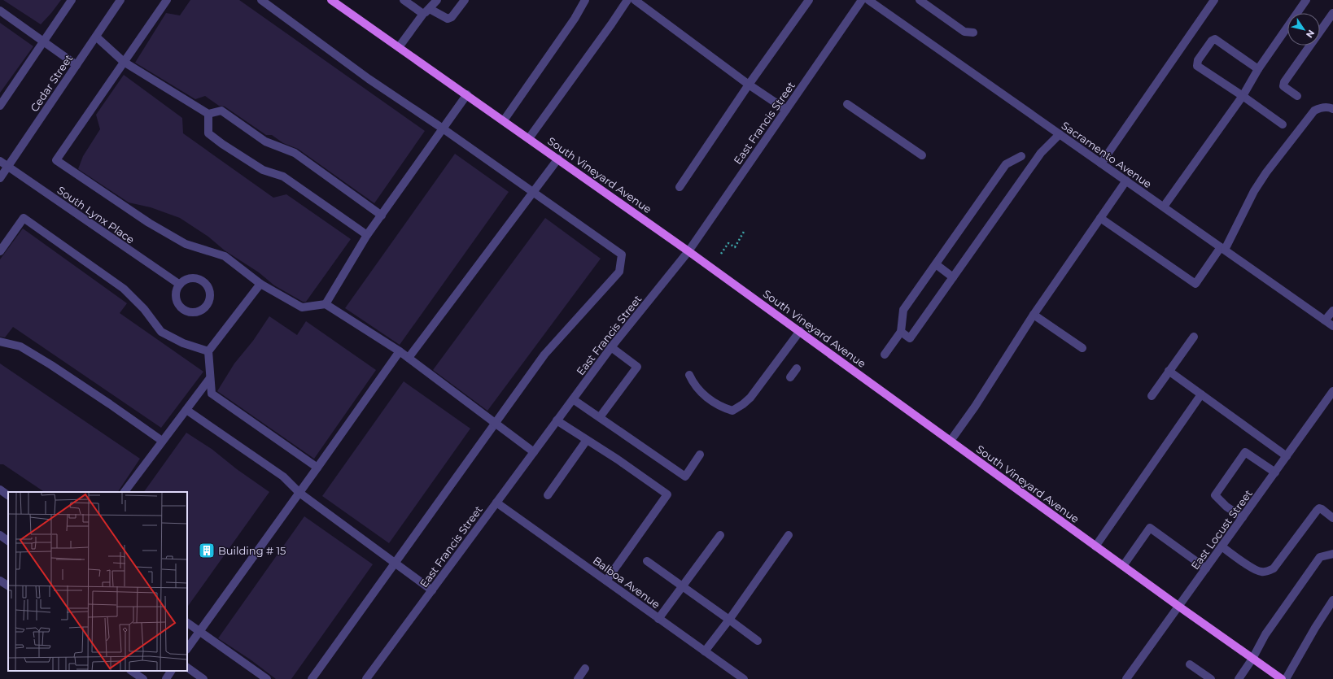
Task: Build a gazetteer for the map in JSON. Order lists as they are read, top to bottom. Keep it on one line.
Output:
{"streets":{"main road":["South Vineyard Avenue"],"street":["Cedar Street","East Francis Street","Sacramento Avenue","South Lynx Place","East Locust Street","Balboa Avenue"]},"crossings":[["Cedar Street","South Lynx Place"],["East Francis Street","South Vineyard Avenue"],["East Francis Street","Balboa Avenue"],["South Vineyard Avenue","East Locust Street"]],"places":{"building":["Building # 15"]},"north":"bottom right"}
